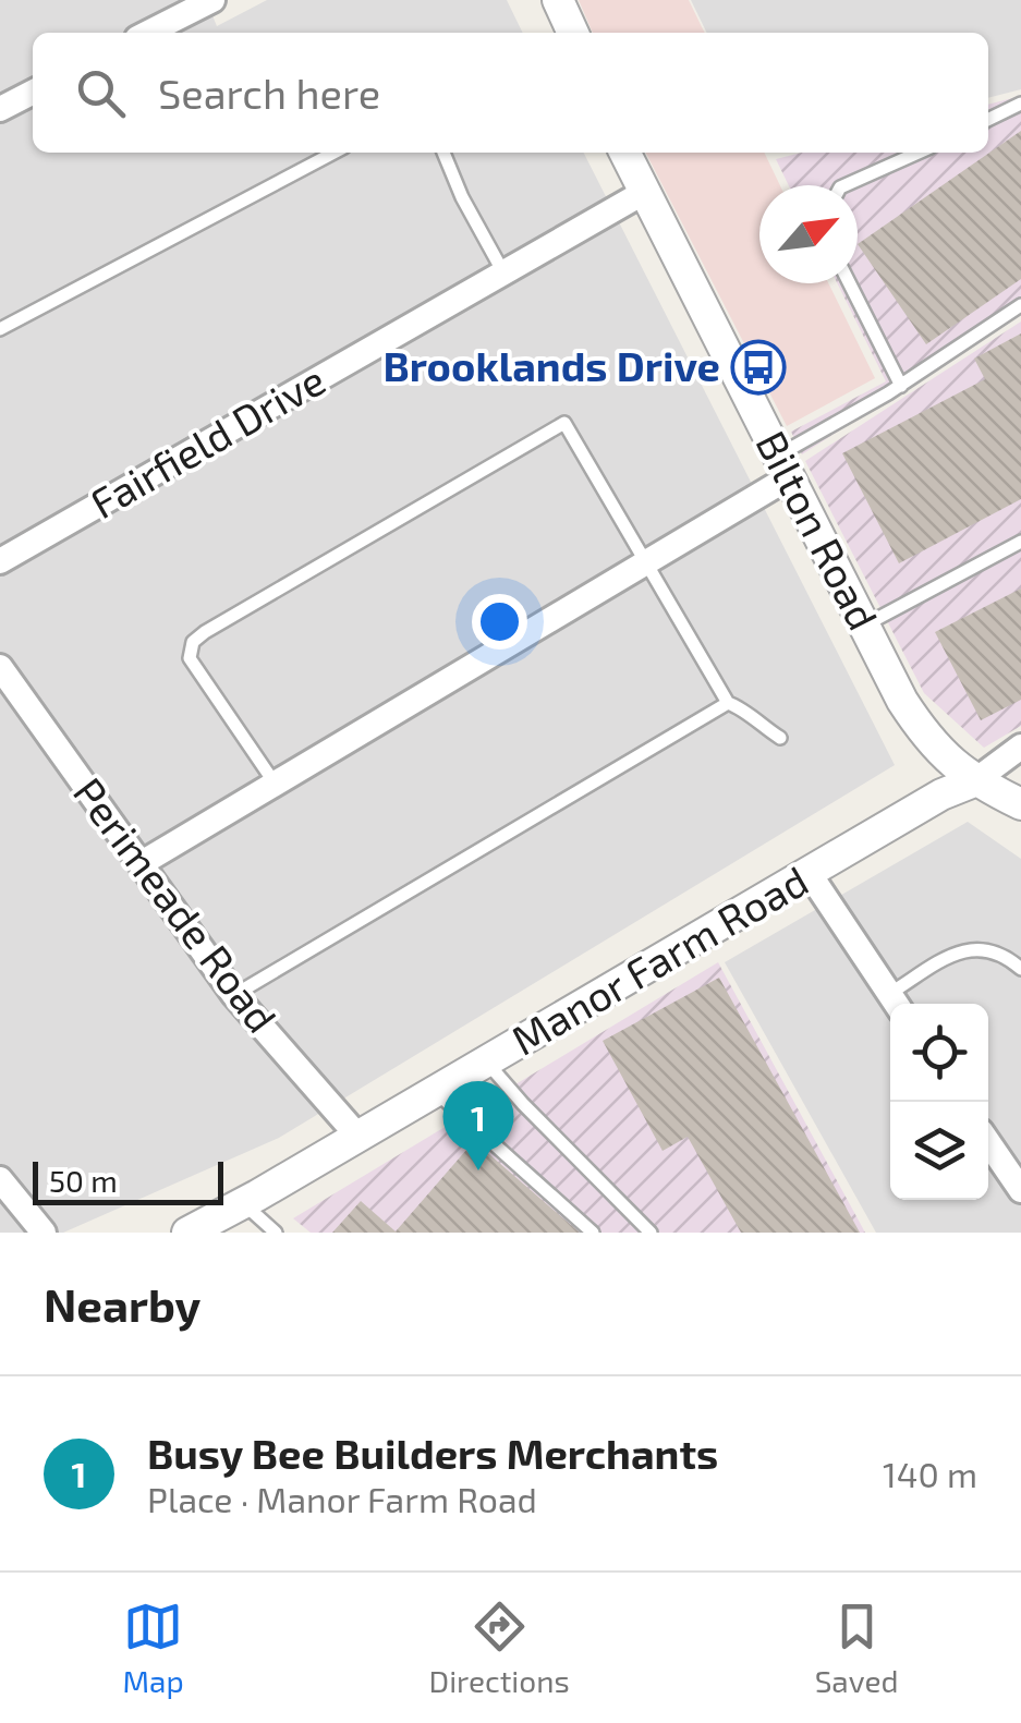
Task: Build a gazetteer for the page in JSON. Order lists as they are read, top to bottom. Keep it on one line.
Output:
{"streets":{"street":["Fairfield Drive","Bilton Road","Perimeade Road","Manor Farm Road"]},"crossings":[["Fairfield Drive","Bilton Road"],["Bilton Road","Manor Farm Road"],["Perimeade Road","Manor Farm Road"]],"places":{"bus stop":["Brooklands Drive"]},"scale_bar":"50 m","north":"top right","page":{"search":"Search here","pins":"1","scale":"50 m","heading":"Nearby","list":[{"mark":"1","name":"Busy Bee Builders Merchants","note":"Place · Manor Farm Road","value":"140 m"}],"nav":["Map","Directions","Saved"]}}
